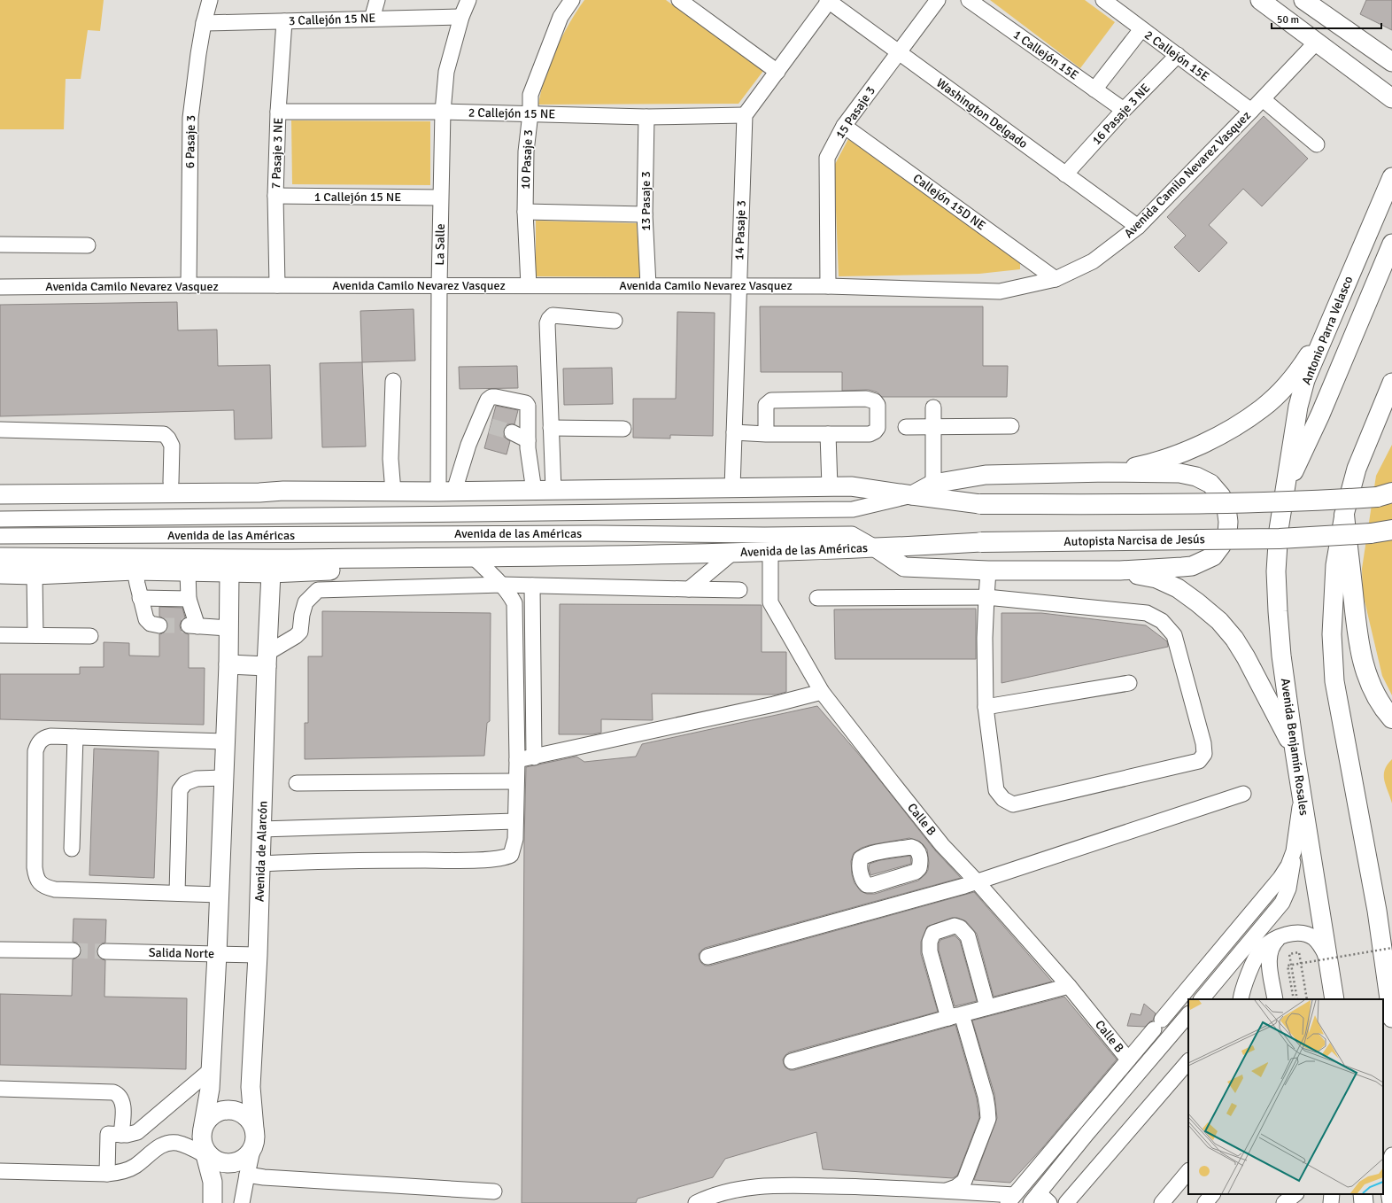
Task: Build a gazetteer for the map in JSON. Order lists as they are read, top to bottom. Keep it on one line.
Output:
{"streets":{"highway":["Autopista Narcisa de Jesús"],"main road":["Antonio Parra Velasco","Avenida de las Américas","Avenida Benjamín Rosales","Avenida de Alarcón"],"street":["3 Callejón 15 NE","1 Callejón 15E","2 Callejón 15E","15 Pasaje 3","2 Callejón 15 NE","Washington Delgado","16 Pasaje 3 NE","6 Pasaje 3","7 Pasaje 3 NE","10 Pasaje 3","Avenida Camilo Nevarez Vasquez","1 Callejón 15 NE","13 Pasaje 3","Callejón 15D NE","14 Pasaje 3","La Salle","Calle B","Salida Norte"]},"crossings":[["3 Callejón 15 NE","6 Pasaje 3"],["3 Callejón 15 NE","7 Pasaje 3 NE"],["3 Callejón 15 NE","La Salle"],["1 Callejón 15E","16 Pasaje 3 NE"],["2 Callejón 15E","16 Pasaje 3 NE"],["2 Callejón 15E","Avenida Camilo Nevarez Vasquez"],["15 Pasaje 3","Washington Delgado"],["15 Pasaje 3","Avenida Camilo Nevarez Vasquez"],["15 Pasaje 3","Callejón 15D NE"],["2 Callejón 15 NE","7 Pasaje 3 NE"],["2 Callejón 15 NE","10 Pasaje 3"],["2 Callejón 15 NE","13 Pasaje 3"],["2 Callejón 15 NE","14 Pasaje 3"],["2 Callejón 15 NE","La Salle"],["Washington Delgado","16 Pasaje 3 NE"],["Washington Delgado","Avenida Camilo Nevarez Vasquez"],["6 Pasaje 3","Avenida Camilo Nevarez Vasquez"],["7 Pasaje 3 NE","Avenida Camilo Nevarez Vasquez"],["7 Pasaje 3 NE","1 Callejón 15 NE"],["10 Pasaje 3","Avenida Camilo Nevarez Vasquez"],["Avenida Camilo Nevarez Vasquez","13 Pasaje 3"],["Avenida Camilo Nevarez Vasquez","Callejón 15D NE"],["Avenida Camilo Nevarez Vasquez","14 Pasaje 3"],["Avenida Camilo Nevarez Vasquez","La Salle"],["1 Callejón 15 NE","La Salle"],["Antonio Parra Velasco","Avenida Benjamín Rosales"],["Avenida de las Américas","Autopista Narcisa de Jesús"],["Avenida de las Américas","Calle B"],["Avenida de las Américas","Avenida de Alarcón"],["Avenida de Alarcón","Salida Norte"]],"scale_bar":"50 m"}
